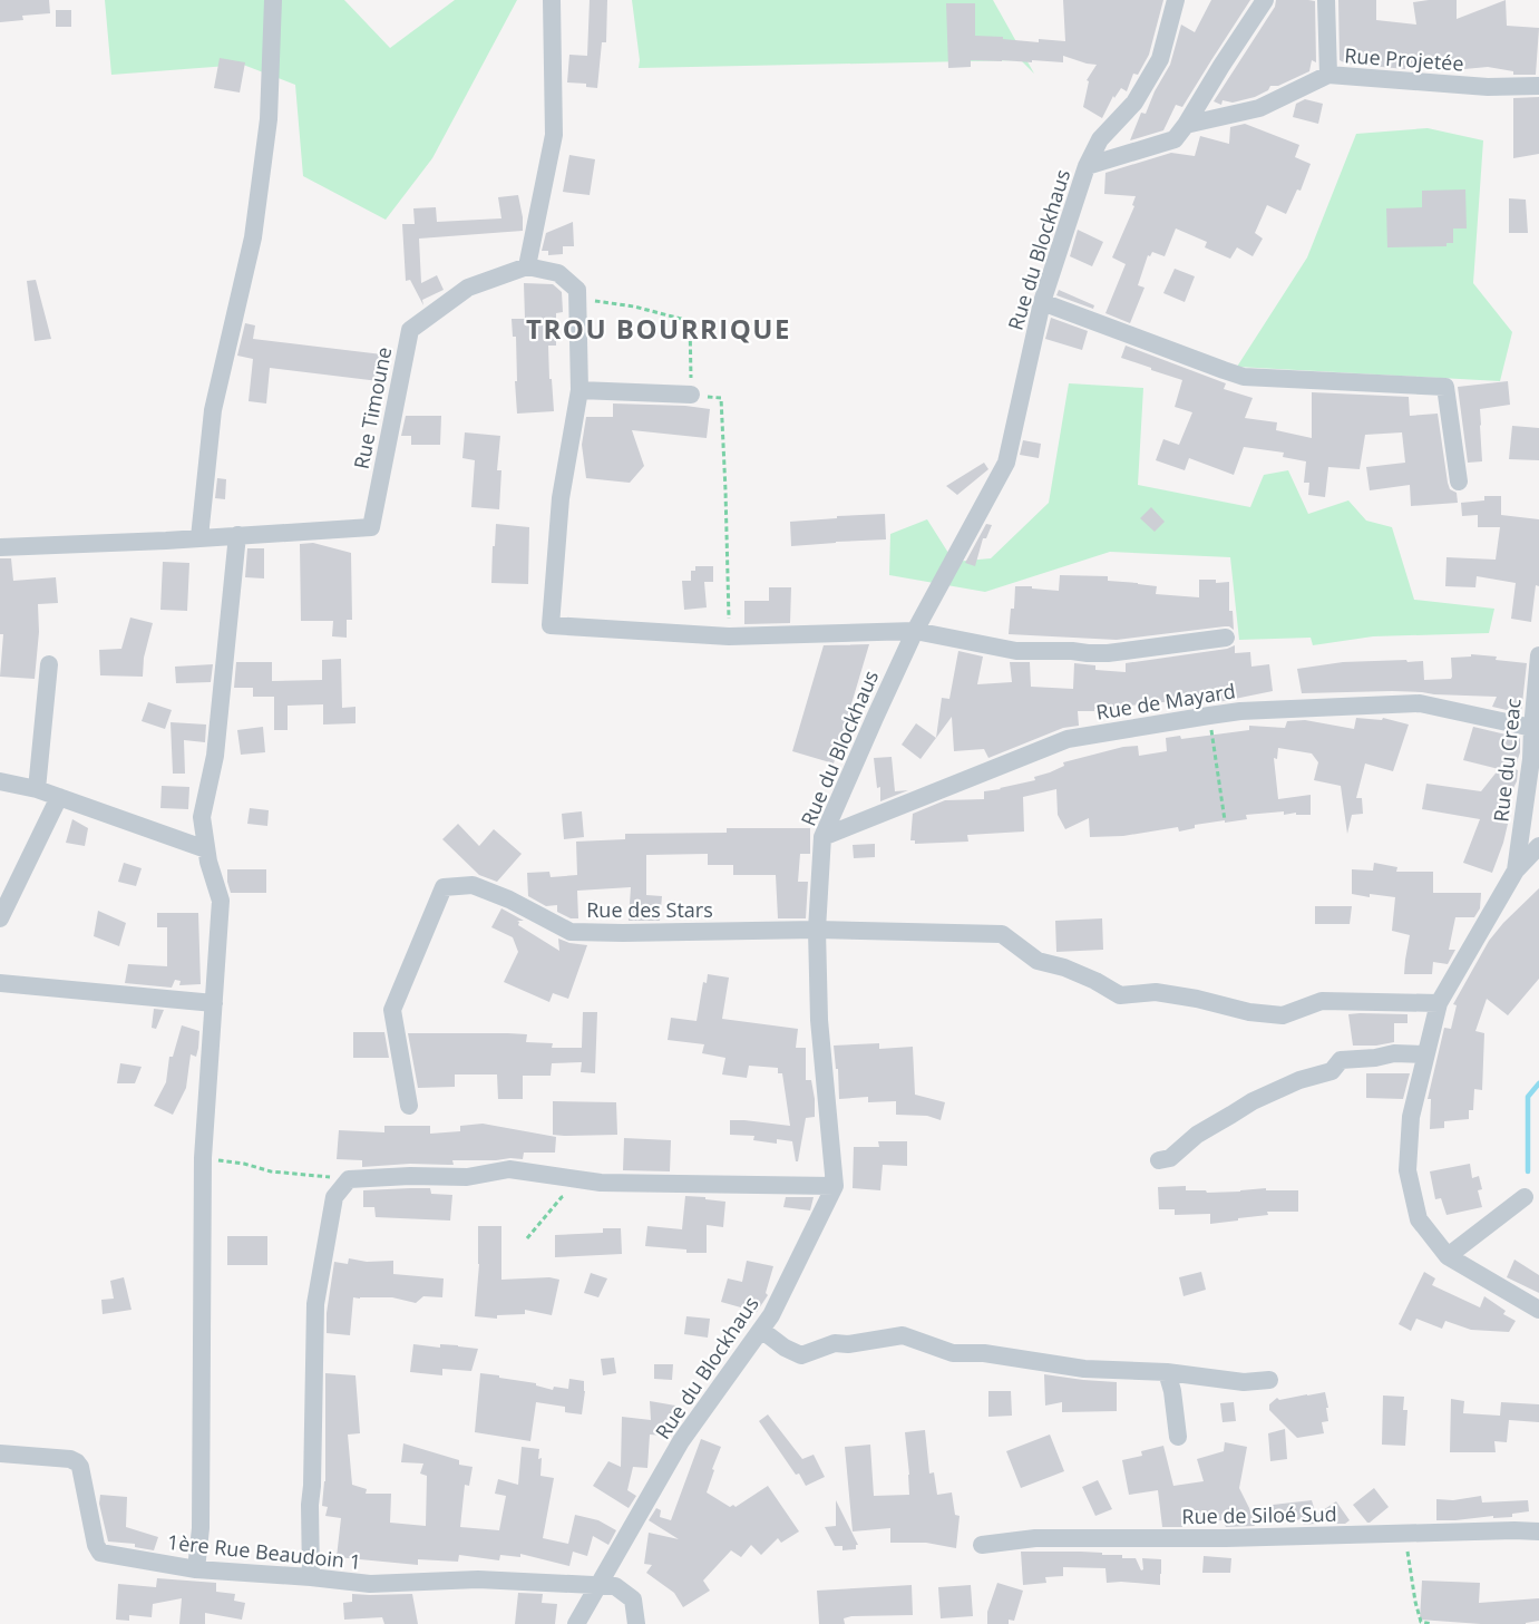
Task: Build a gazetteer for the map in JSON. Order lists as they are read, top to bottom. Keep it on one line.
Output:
{"streets":{"street":["Rue Projetée","Rue du Blockhaus","Rue Timoune","Rue de Mayard","Rue du Creac","Rue des Stars","Rue de Siloé Sud","1ère Rue Beaudoin 1"]},"crossings":[["Rue Projetée","Rue du Blockhaus"],["Rue du Blockhaus","Rue de Mayard"],["Rue du Blockhaus","Rue des Stars"],["Rue du Blockhaus","1ère Rue Beaudoin 1"],["Rue de Mayard","Rue du Creac"]],"districts":["TROU BOURRIQUE"]}
